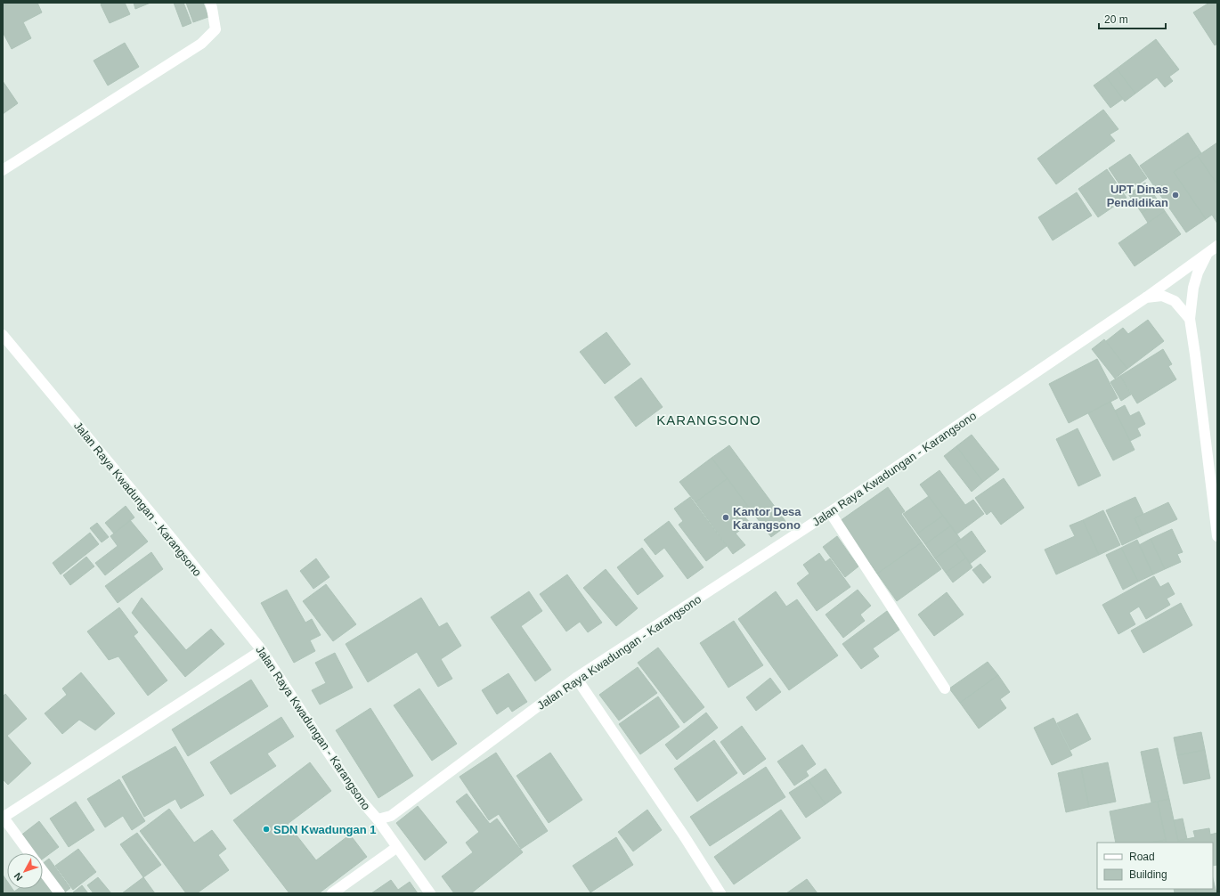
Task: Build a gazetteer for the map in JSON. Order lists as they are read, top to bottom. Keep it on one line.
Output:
{"streets":{"main road":["Jalan Raya Kwadungan - Karangsono"]},"districts":["KARANGSONO"],"places":["UPT Dinas Pendidikan","Kantor Desa Karangsono","SDN Kwadungan 1"],"legend":["Road","Building"],"scale_bar":"20 m","north":"bottom left"}
